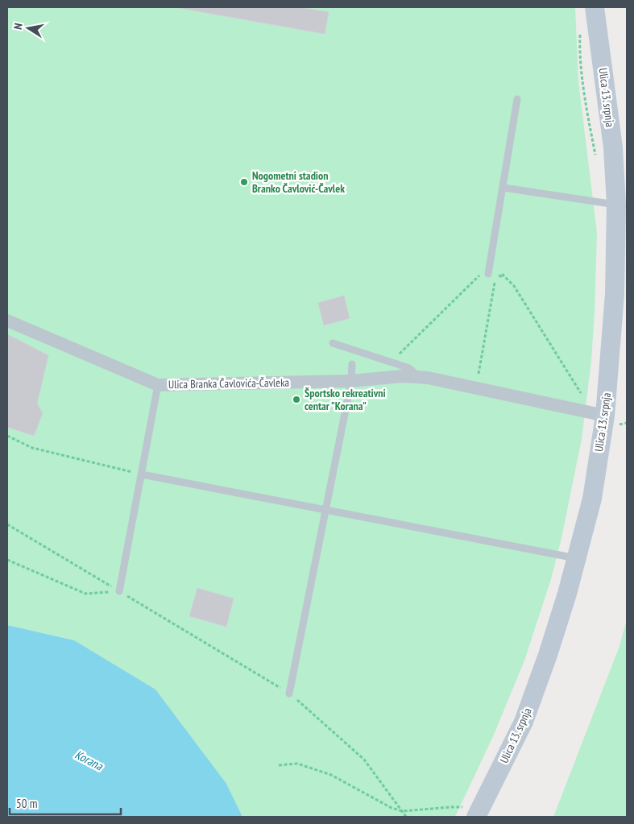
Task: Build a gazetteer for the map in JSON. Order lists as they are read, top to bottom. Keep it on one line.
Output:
{"streets":{"street":["Ulica 13. srpnja","Ulica Branka Čavlovića-Čavleka"]},"crossings":[["Ulica 13. srpnja","Ulica Branka Čavlovića-Čavleka"]],"water":["Korana"],"places":["Nogometni stadion Branko Čavlović-Čavlek","Športsko rekreativni centar \"Korana\""],"scale_bar":"50 m","north":"left"}
